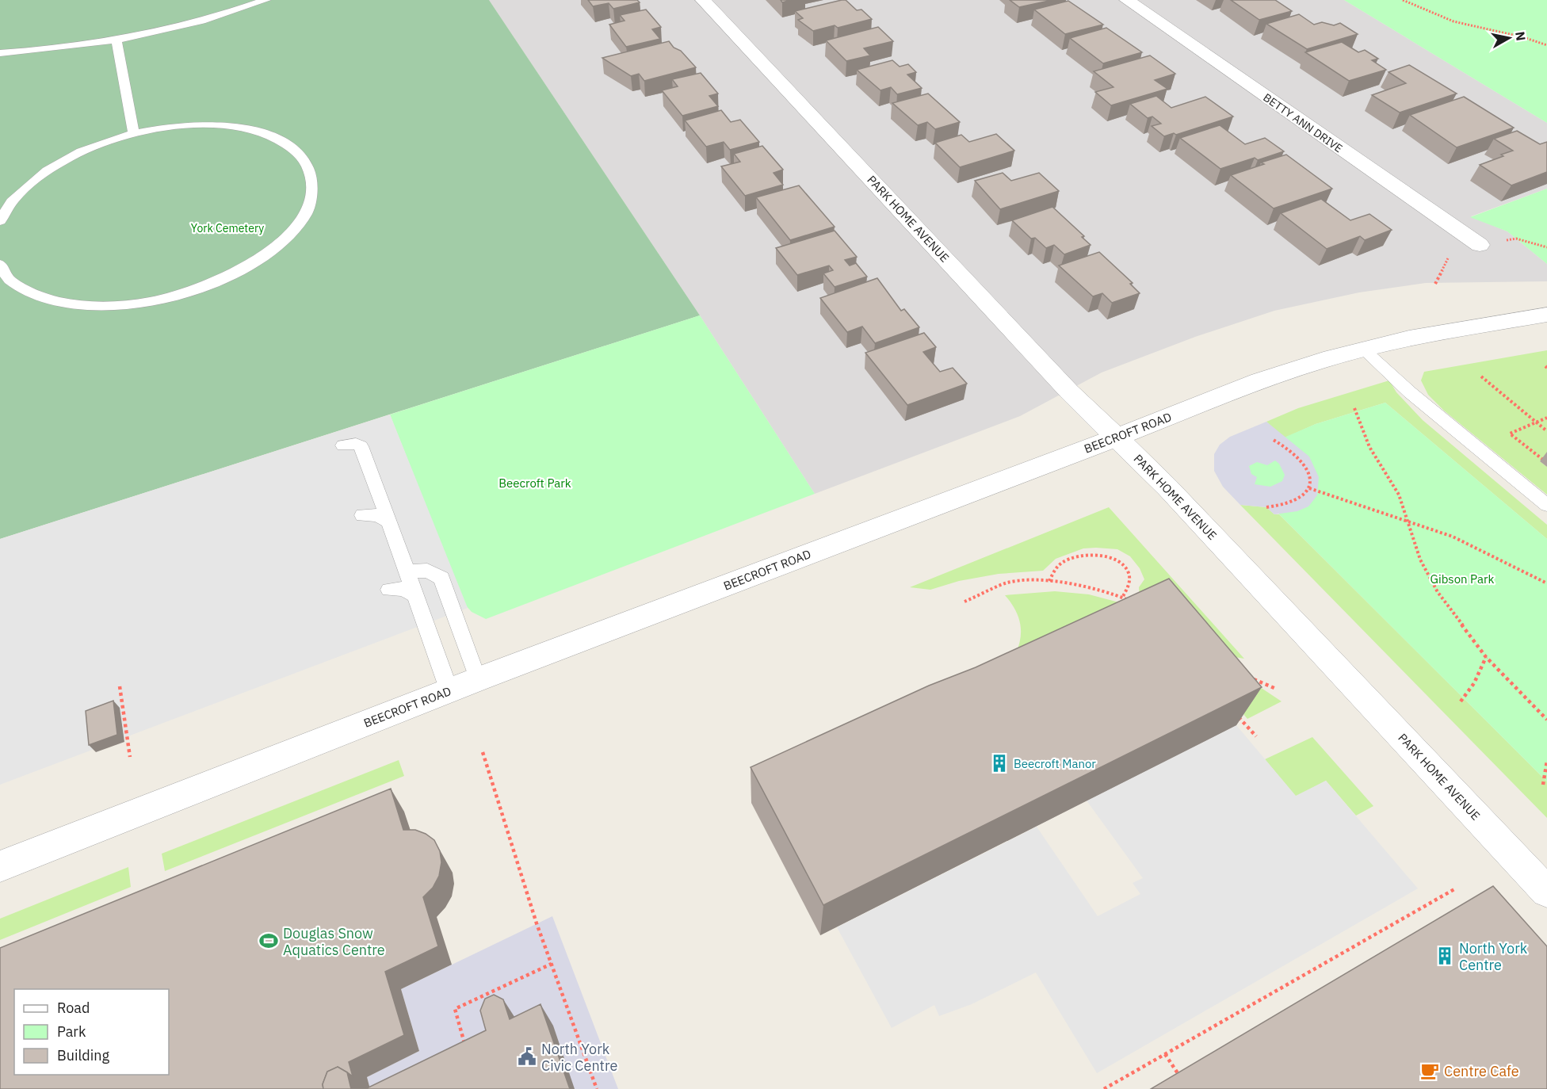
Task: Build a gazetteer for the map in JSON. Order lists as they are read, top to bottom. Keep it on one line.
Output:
{"streets":{"street":["BETTY ANN DRIVE","PARK HOME AVENUE","BEECROFT ROAD"]},"crossings":[["PARK HOME AVENUE","BEECROFT ROAD"]],"parks":["York Cemetery","Beecroft Park","Gibson Park"],"places":{"building":["Beecroft Manor","North York Centre"],"sports":["Douglas Snow Aquatics Centre"],"public building":["North York Civic Centre"],"cafe":["Centre Cafe"]},"legend":["Road","Park","Building"],"north":"right"}
